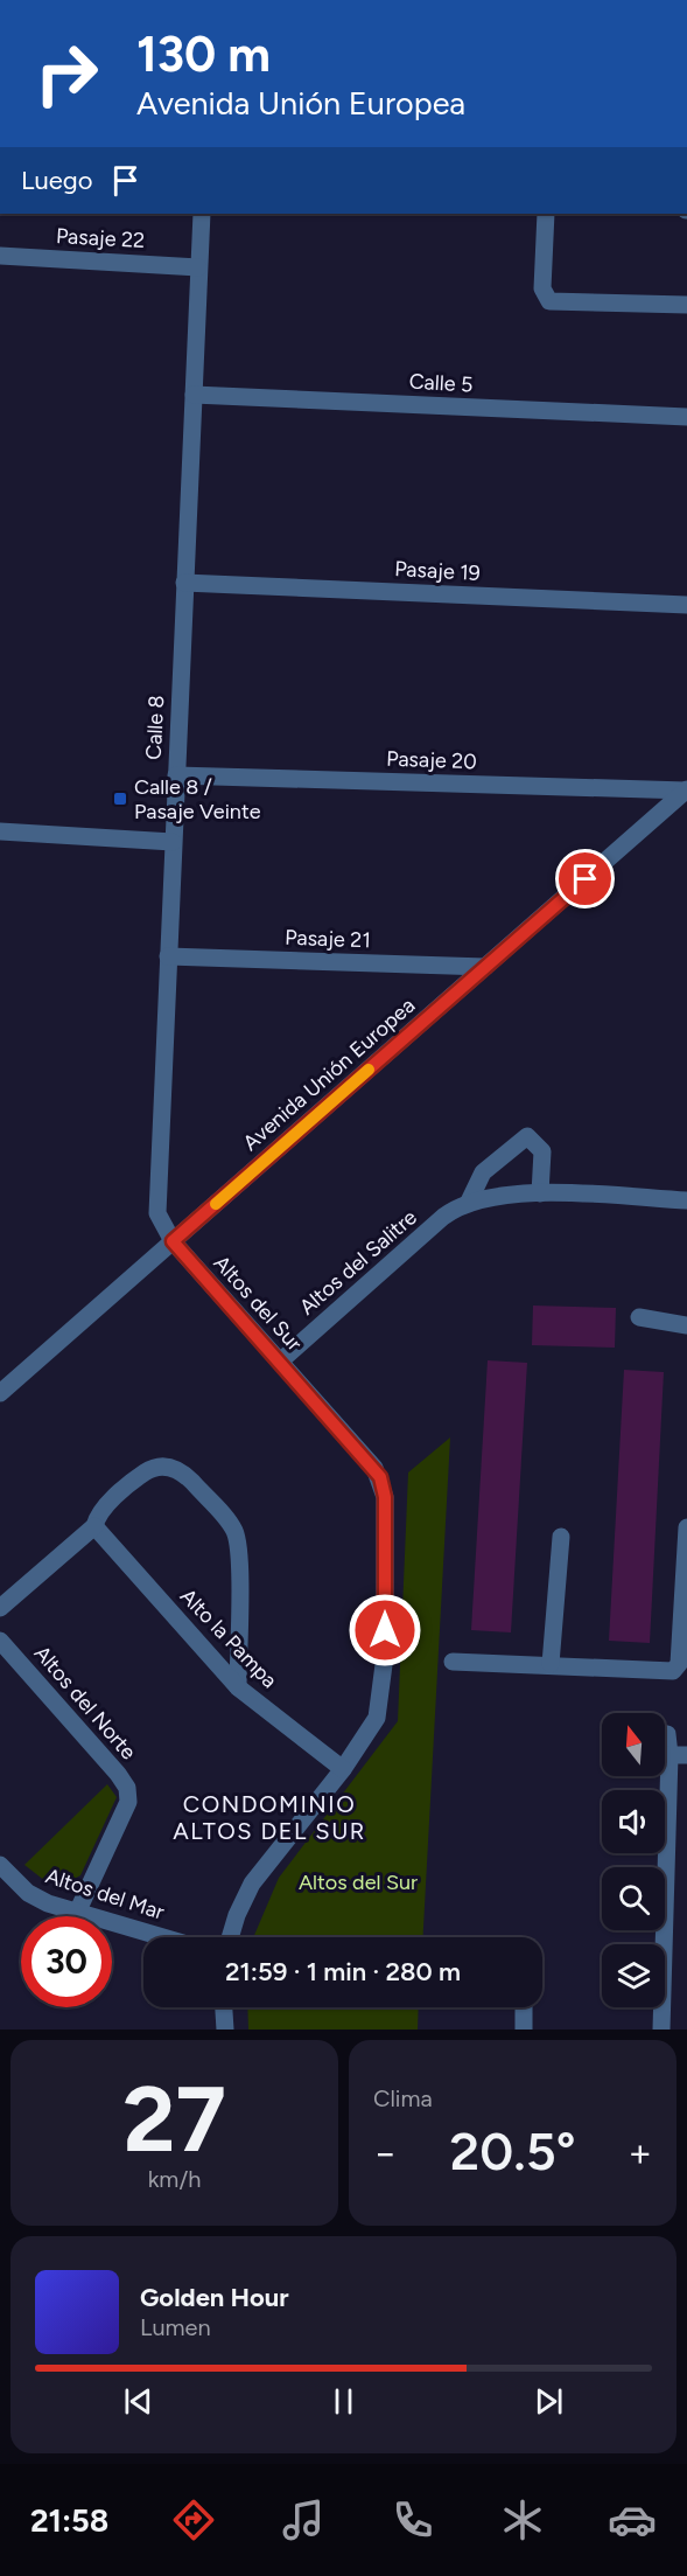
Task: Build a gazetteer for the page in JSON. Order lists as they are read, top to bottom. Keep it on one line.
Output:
{"streets":{"street":["Pasaje 22","Calle 5","Pasaje 19","Calle 8","Pasaje 20","Pasaje 21","Avenida Unión Europea","Altos del Salitre","Altos del Sur","Alto la Pampa","Altos del Norte","Altos del Mar"]},"crossings":[["Pasaje 22","Calle 8"],["Calle 5","Calle 8"],["Pasaje 19","Calle 8"],["Calle 8","Pasaje 20"],["Calle 8","Pasaje 21"],["Calle 8","Avenida Unión Europea"],["Calle 8","Altos del Sur"],["Pasaje 20","Avenida Unión Europea"],["Pasaje 21","Avenida Unión Europea"],["Avenida Unión Europea","Altos del Sur"],["Altos del Salitre","Altos del Sur"],["Altos del Sur","Alto la Pampa"],["Altos del Norte","Altos del Mar"]],"districts":["CONDOMINIO ALTOS DEL SUR"],"parks":["Altos del Sur"],"places":{"transit":["Calle 8 / Pasaje Veinte"]},"north":"top","page":{"turn":["130 m","Avenida Unión Europea"],"then":"Luego","limit":"30","trip":"21:59 · 1 min · 280 m","tile":[["27","km/h"],"Clima"],"heat":["−","20.5°","+"],"song":["Golden Hour","Lumen"],"tabs":"21:58"}}
